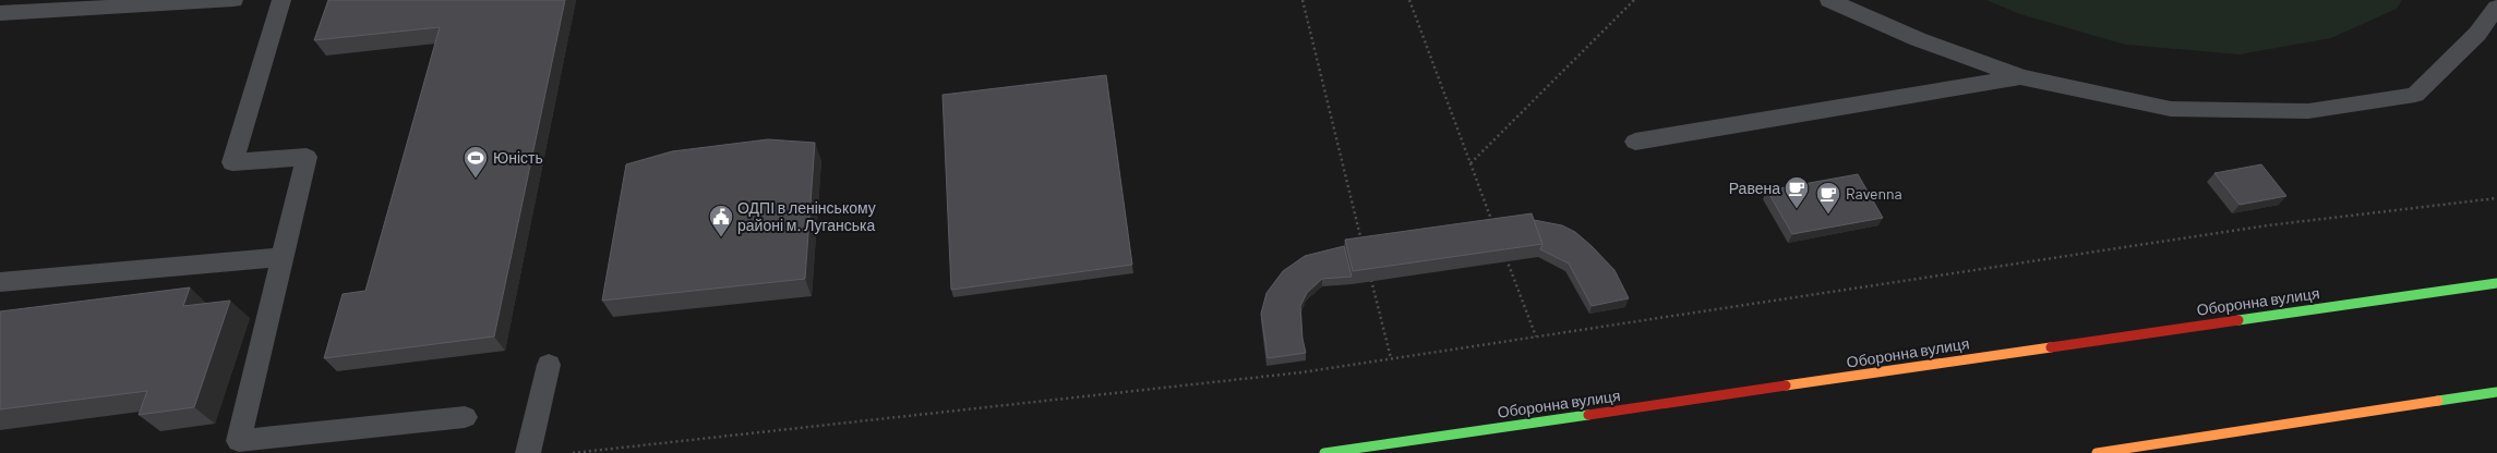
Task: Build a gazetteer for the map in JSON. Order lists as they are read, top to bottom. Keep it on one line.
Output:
{"streets":{"main road":["Оборонна вулиця"]},"places":{"sports":["Юність"],"cafe":["Равена","Ravenna"],"public building":["ОДПІ в ленінському районі м. Луганська"]}}
